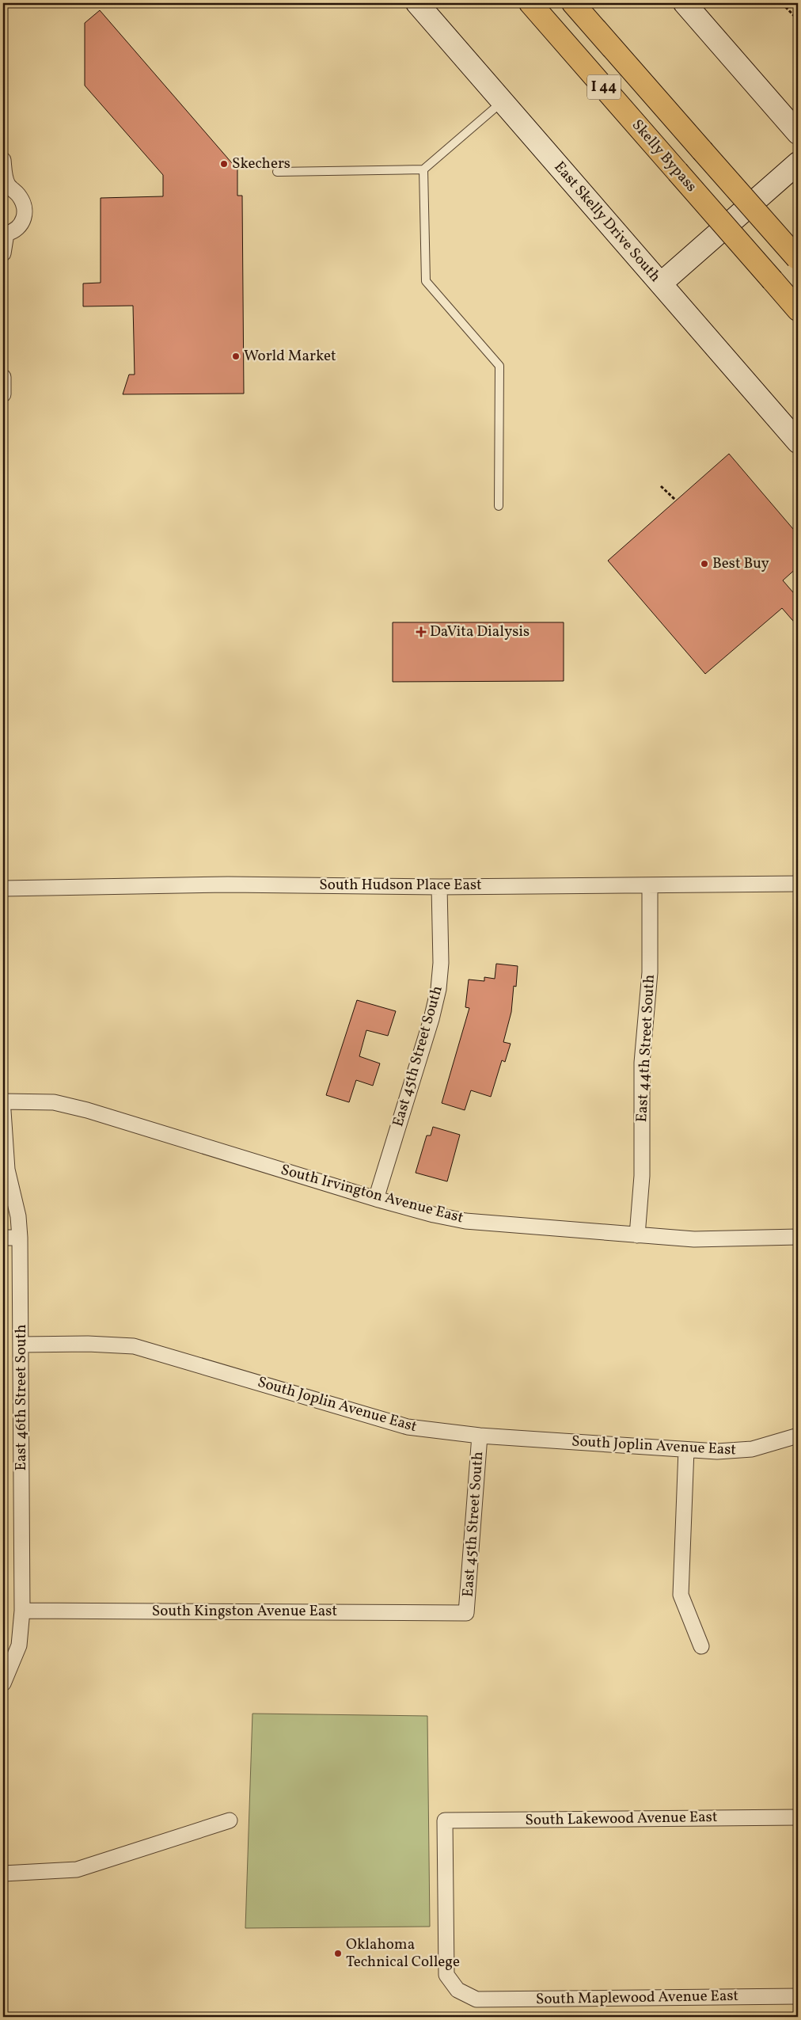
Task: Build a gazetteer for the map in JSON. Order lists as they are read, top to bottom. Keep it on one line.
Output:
{"streets":{"highway":["I 44","Skelly Bypass"],"main road":["East Skelly Drive South"],"street":["South Hudson Place East","East 44th Street South","East 45th Street South","South Irvington Avenue East","East 46th Street South","South Joplin Avenue East","South Kingston Avenue East","South Lakewood Avenue East","South Maplewood Avenue East"]},"crossings":[["South Hudson Place East","East 44th Street South"],["South Hudson Place East","East 45th Street South"],["East 44th Street South","South Irvington Avenue East"],["East 45th Street South","South Irvington Avenue East"],["East 45th Street South","South Joplin Avenue East"],["East 45th Street South","South Kingston Avenue East"],["East 46th Street South","South Joplin Avenue East"],["East 46th Street South","South Kingston Avenue East"],["South Lakewood Avenue East","South Maplewood Avenue East"]],"places":{"other":["Skechers","World Market","Best Buy","Oklahoma Technical College"],"health":["DaVita Dialysis"]}}
